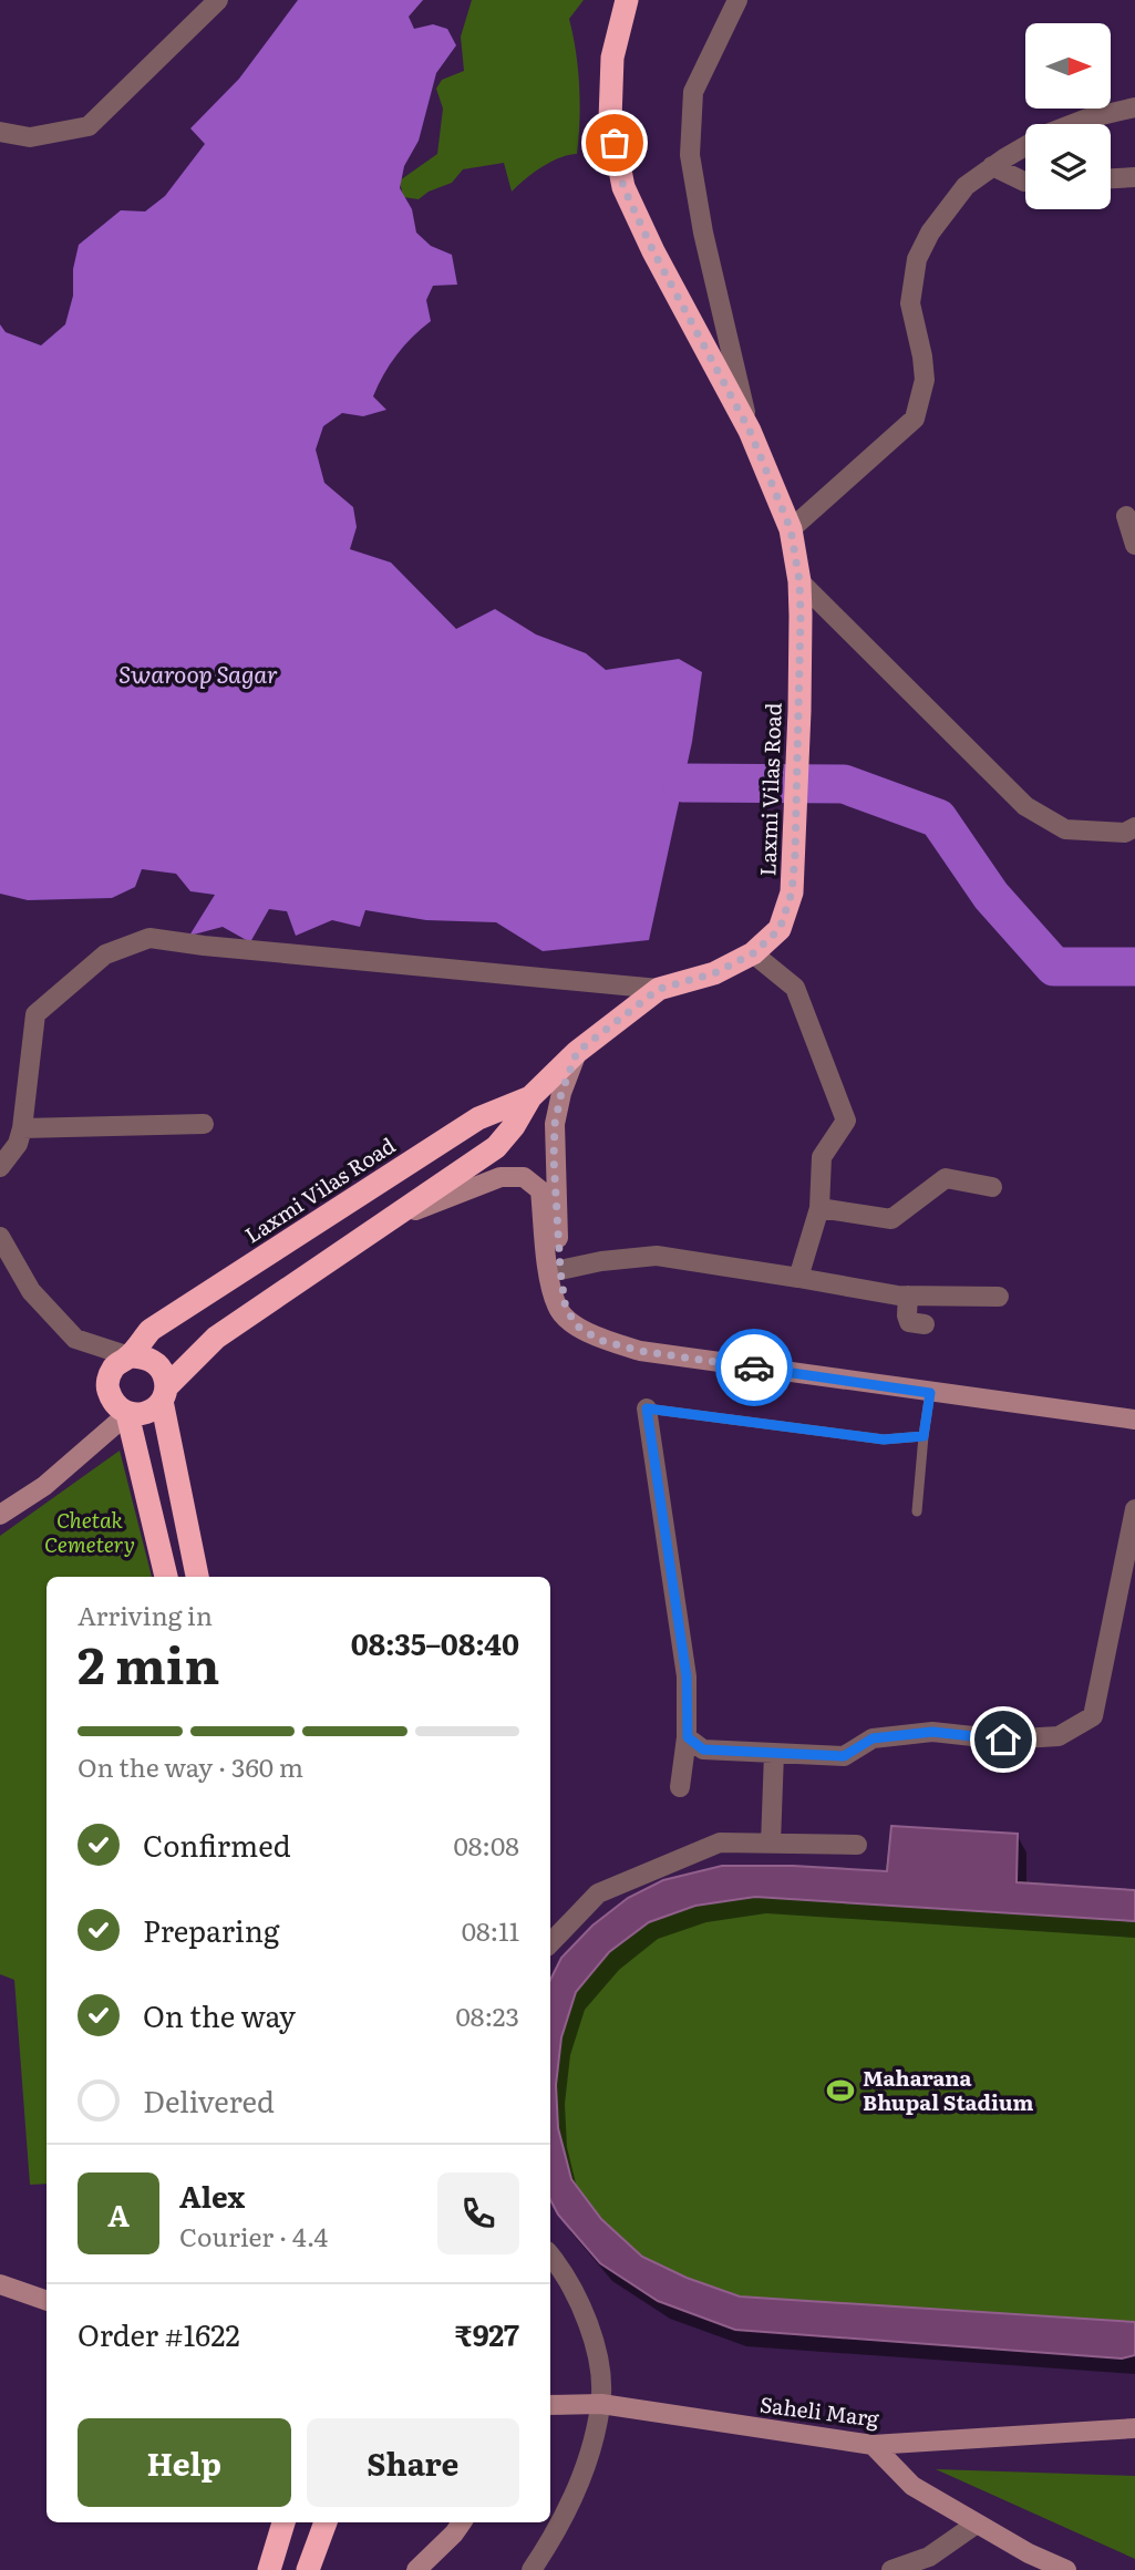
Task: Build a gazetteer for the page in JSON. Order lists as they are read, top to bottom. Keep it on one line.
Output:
{"streets":{"highway":["Laxmi Vilas Road"],"street":["Saheli Marg"]},"water":["Swaroop Sagar"],"parks":["Chetak Cemetery"],"places":{"sports":["Maharana Bhupal Stadium"]},"north":"right","page":{"heading":["2 min","Arriving in","08:35–08:40"],"panel":["Alex","Courier · 4.4","Order #1622","₹927"],"bar":"On the way · 360 m","list":[["Confirmed","08:08"],["Preparing","08:11"],["On the way","08:23"],"Delivered"],"round":"A","buttons":["Help","Share"]}}
